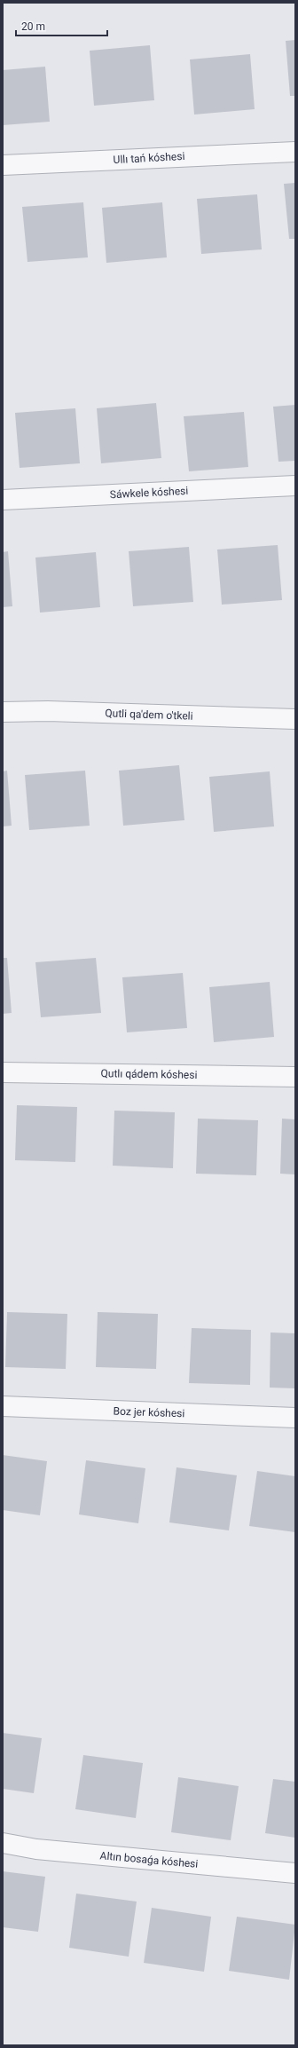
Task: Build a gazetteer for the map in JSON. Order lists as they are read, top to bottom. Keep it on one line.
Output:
{"streets":{"street":["Ullı tań kóshesi","Sáwkele kóshesi","Qutli qa'dem o'tkeli","Qutlı qádem kóshesi","Boz jer kóshesi","Altın bosaǵa kóshesi"]},"scale_bar":"20 m"}
